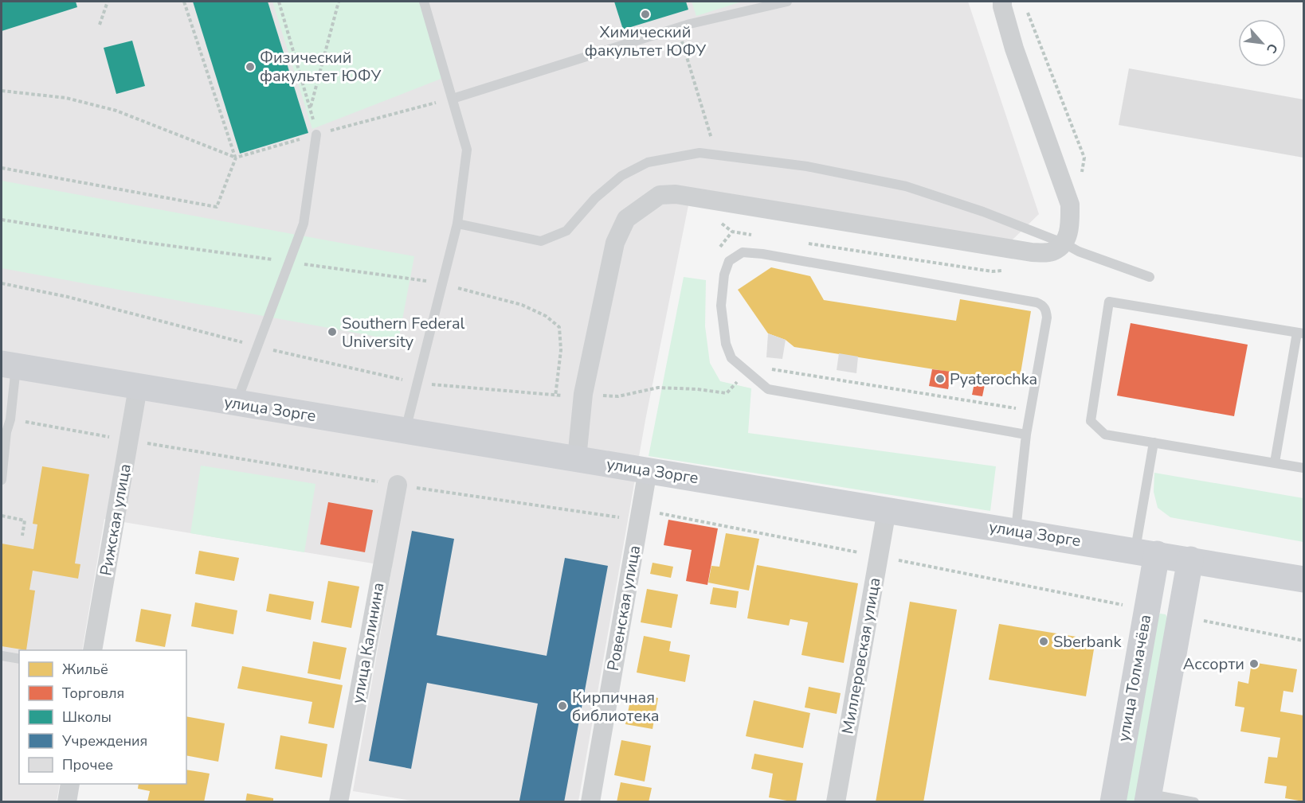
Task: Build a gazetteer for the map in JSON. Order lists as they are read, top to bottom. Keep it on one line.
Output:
{"streets":{"main road":["улица Зорге","улица Толмачёва"],"street":["Рижская улица","Ровенская улица","улица Калинина","Миллеровская улица"]},"crossings":[["улица Зорге","Рижская улица"],["улица Зорге","Ровенская улица"],["улица Зорге","Миллеровская улица"],["улица Зорге","улица Толмачёва"]],"places":["Химический факультет ЮФУ","Физический факультет ЮФУ","Southern Federal University","Pyaterochka","Sberbank","Ассорти","Кирпичная библиотека"],"legend":["Жильё","Торговля","Школы","Учреждения","Прочее"],"north":"bottom right"}
